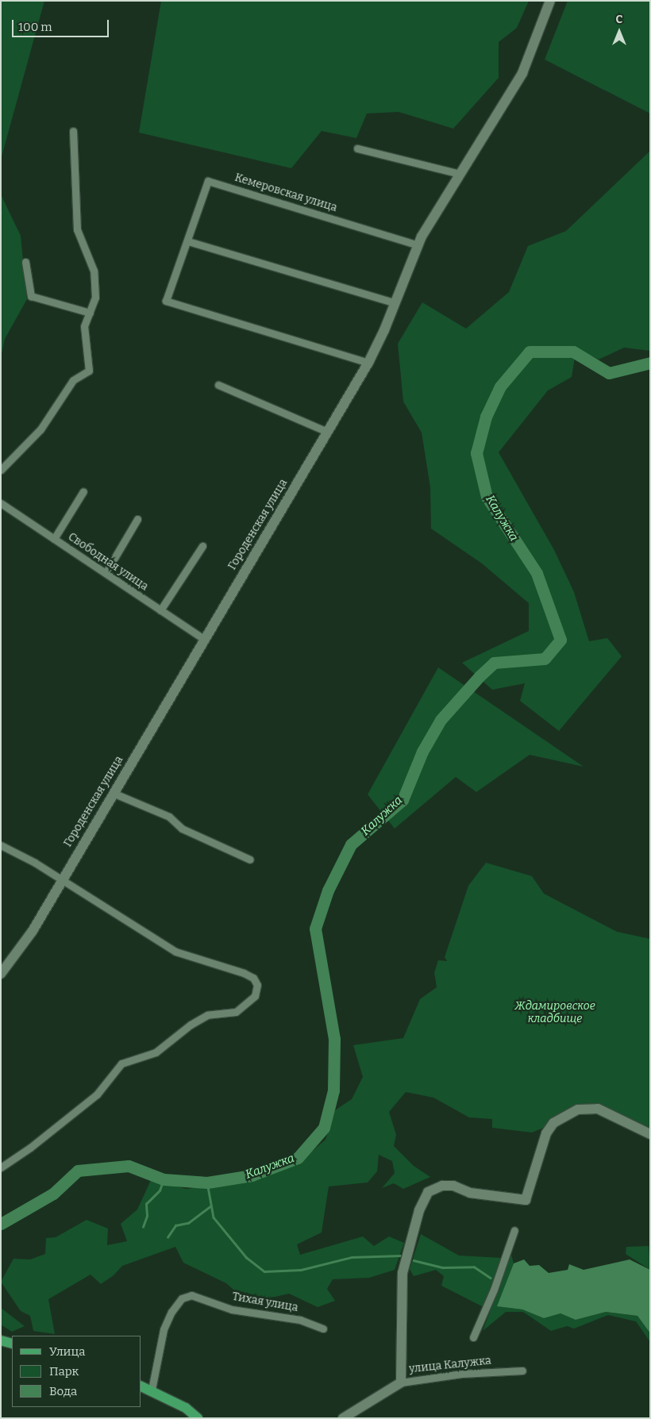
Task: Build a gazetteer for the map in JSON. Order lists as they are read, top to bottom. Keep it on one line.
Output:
{"streets":{"street":["Кемеровская улица","Городенская улица","Свободная улица","Тихая улица","улица Калужка"]},"crossings":[["Кемеровская улица","Городенская улица"],["Городенская улица","Свободная улица"]],"water":["Калужка"],"parks":["Ждамировское кладбище"],"legend":["Улица","Парк","Вода"],"scale_bar":"100 m","north":"top"}
